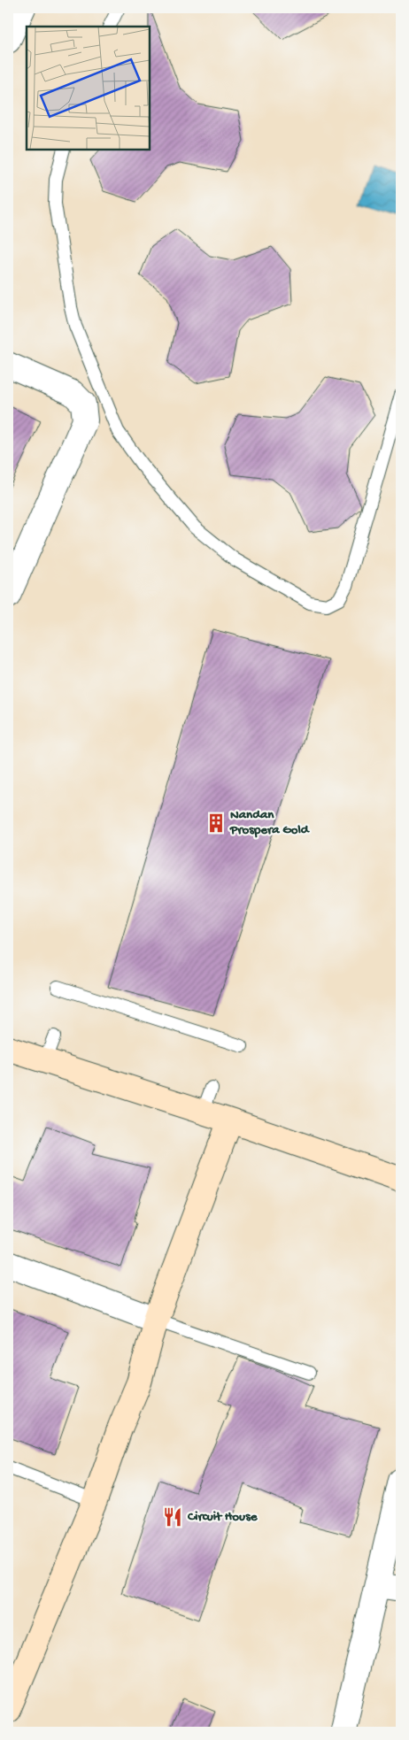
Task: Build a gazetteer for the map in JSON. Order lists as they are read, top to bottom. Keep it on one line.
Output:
{"places":{"building":["Nandan Prospera Gold"],"restaurant":["Circuit House"]}}
